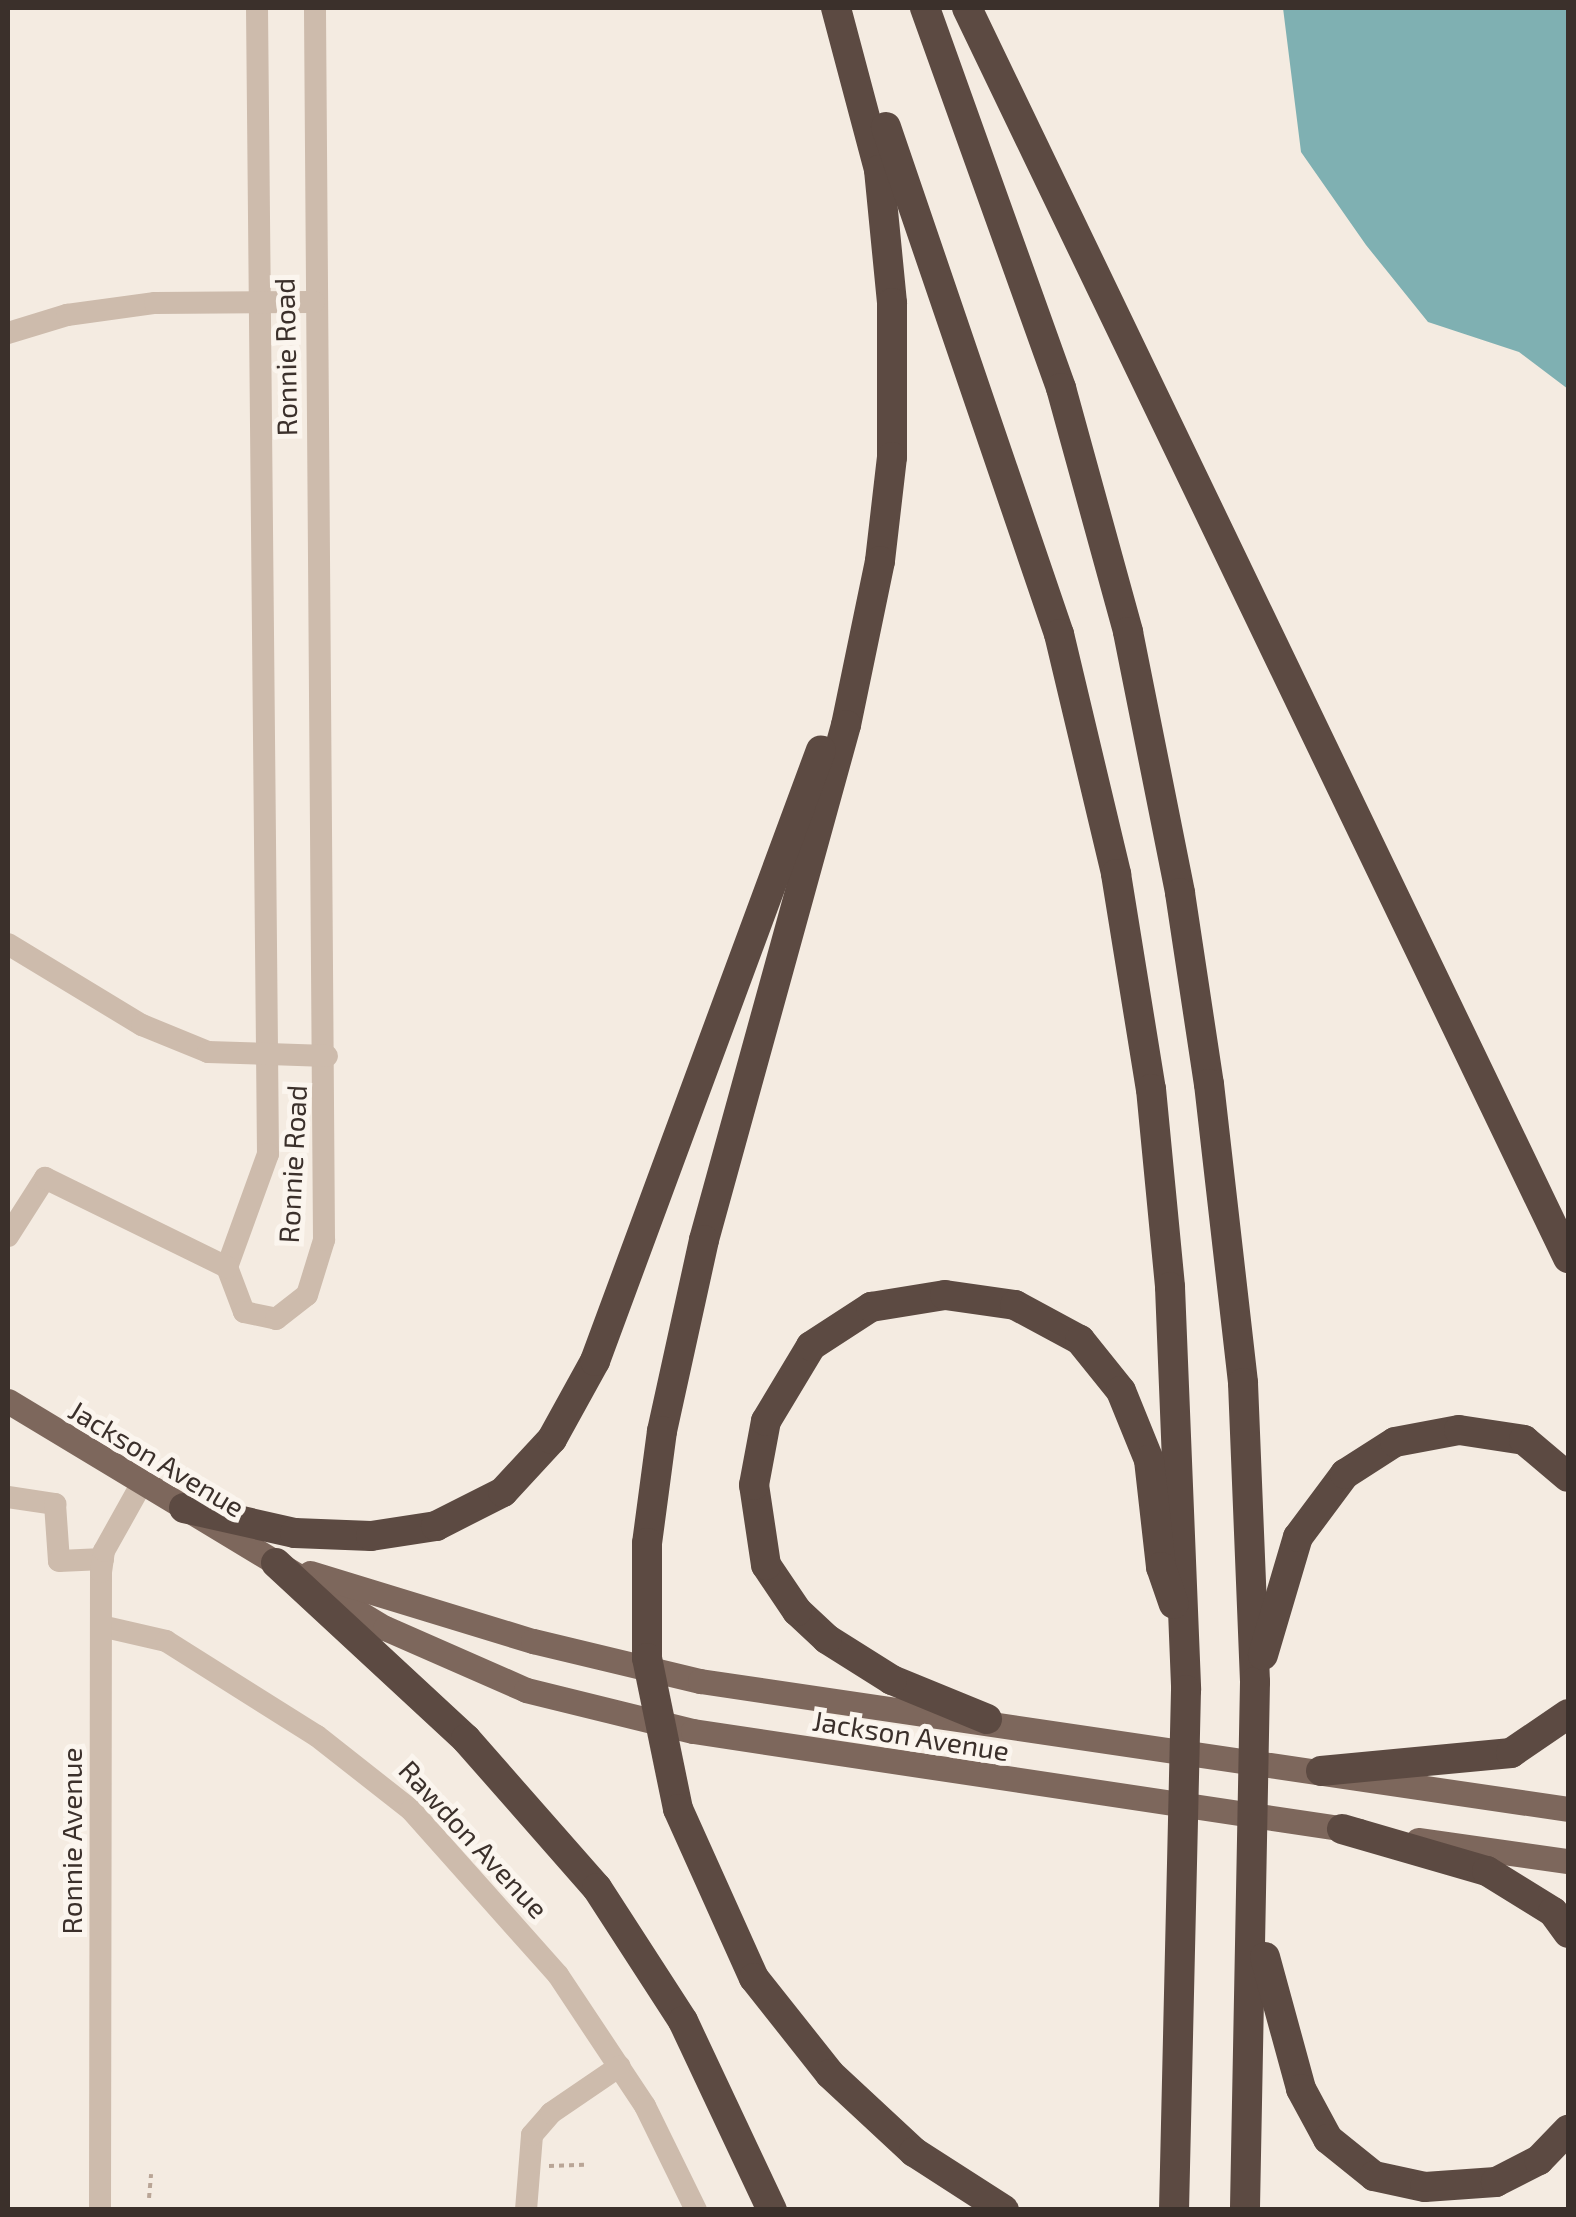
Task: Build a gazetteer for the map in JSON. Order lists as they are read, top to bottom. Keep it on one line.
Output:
{"streets":{"main road":["Jackson Avenue"],"street":["Ronnie Road","Rawdon Avenue","Ronnie Avenue"]},"crossings":[["Jackson Avenue","Ronnie Avenue"],["Rawdon Avenue","Ronnie Avenue"]]}
